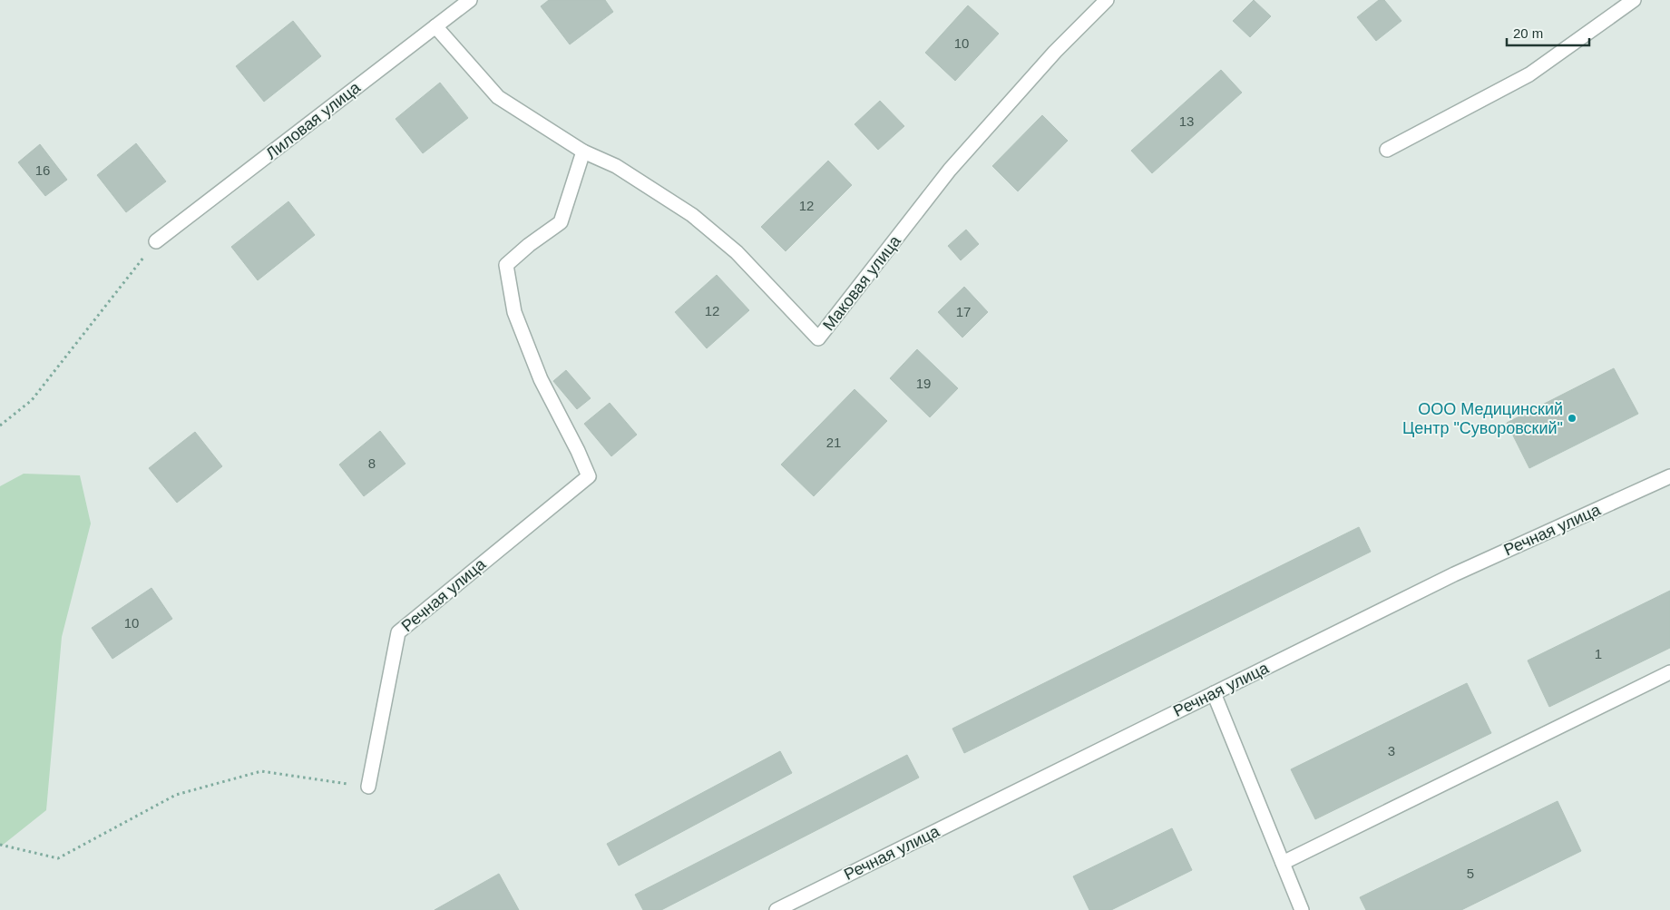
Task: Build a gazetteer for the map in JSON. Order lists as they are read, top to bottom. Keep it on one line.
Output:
{"streets":{"street":["Лиловая улица","Маковая улица","Речная улица"]},"crossings":[["Лиловая улица","Маковая улица"],["Маковая улица","Речная улица"]],"places":["ООО Медицинский Центр \"Суворовский\""],"house_numbers":["10","13","16","12","12","17","19","21","8","10","1","3","5"],"scale_bar":"20 m"}
